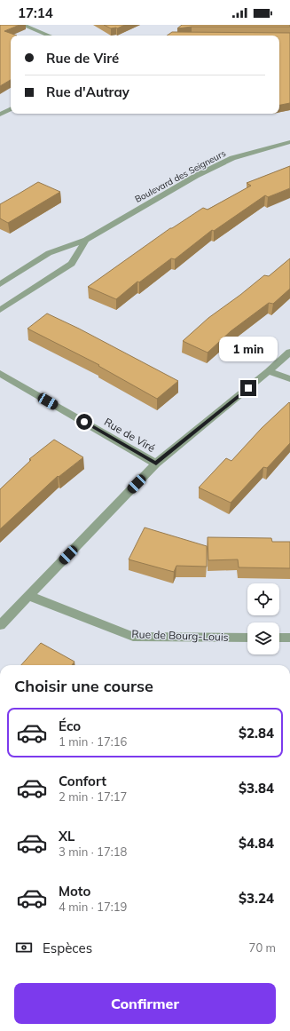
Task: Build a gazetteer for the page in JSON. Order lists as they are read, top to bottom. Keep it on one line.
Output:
{"streets":{"street":["Boulevard des Seigneurs","Rue de Viré","Rue de Bourg-Louis"]},"page":{"status":"17:14","banner":["Rue de Viré","Rue d'Autray"],"bubble":"1 min","heading":"Choisir une course","list":[{"name":"Éco","note":"1 min · 17:16","value":"$2.84"},{"name":"Confort","note":"2 min · 17:17","value":"$3.84"},{"name":"XL","note":"3 min · 17:18","value":"$4.84"},{"name":"Moto","note":"4 min · 17:19","value":"$3.24"}],"pay":["Espèces","70 m"],"buttons":"Confirmer"}}
